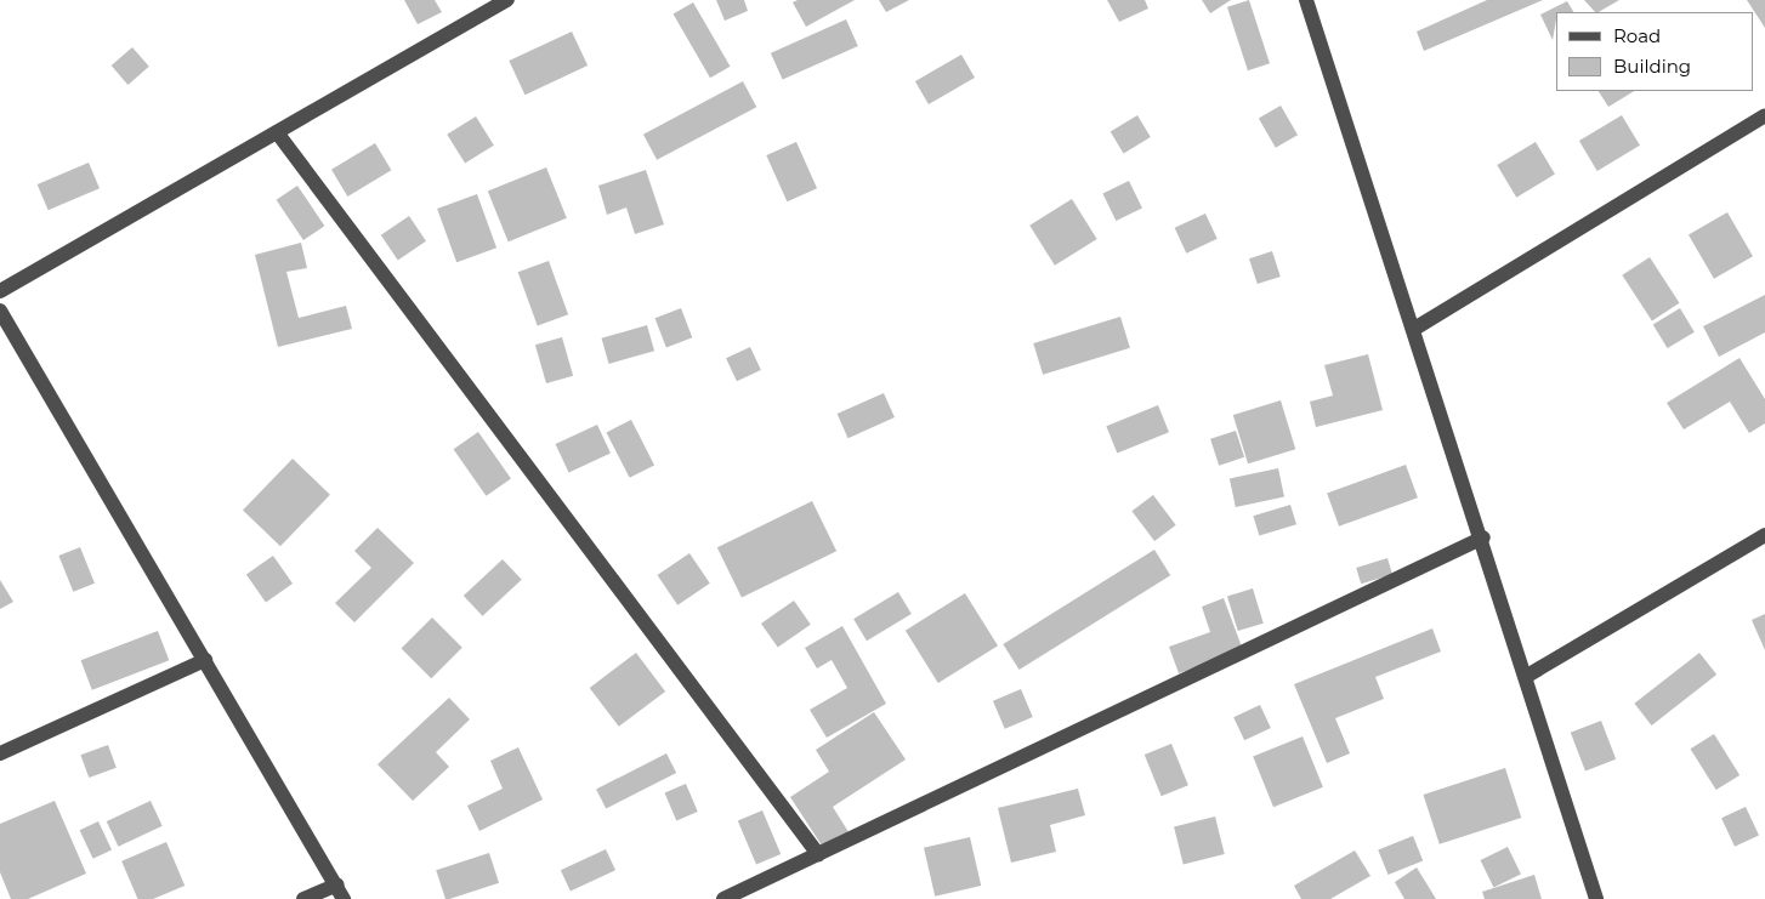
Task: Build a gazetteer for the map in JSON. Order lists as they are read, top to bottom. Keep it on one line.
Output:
{"legend":["Road","Building"]}
